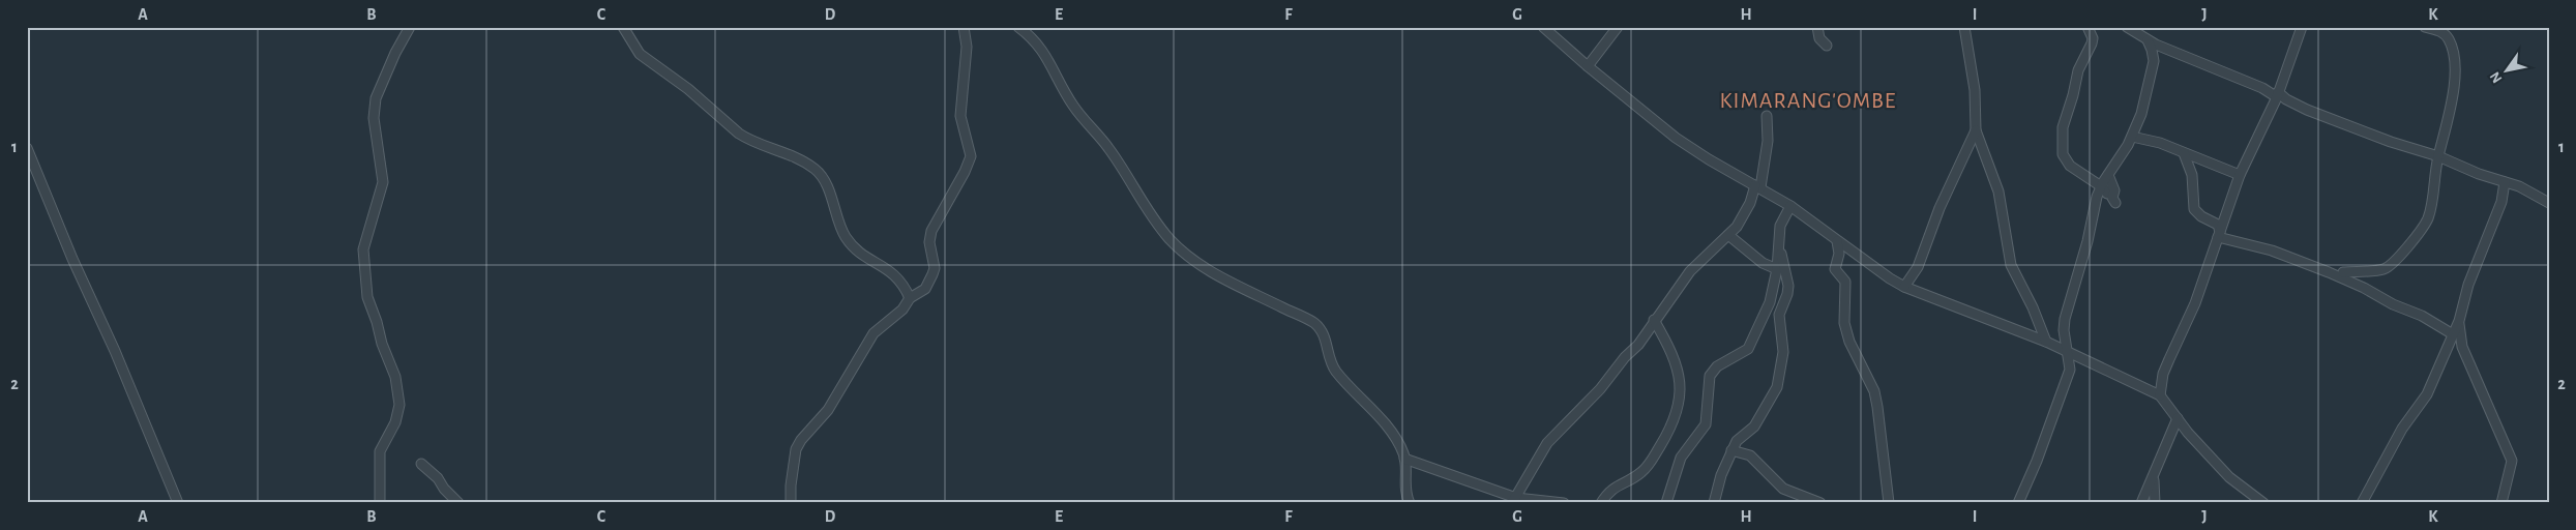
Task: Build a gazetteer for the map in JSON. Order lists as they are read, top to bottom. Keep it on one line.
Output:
{"districts":["KIMARANG'OMBE"],"north":"bottom left","grid":{"columns":["A","B","C","D","E","F","G","H","I","J","K"],"rows":["1","2"]}}
